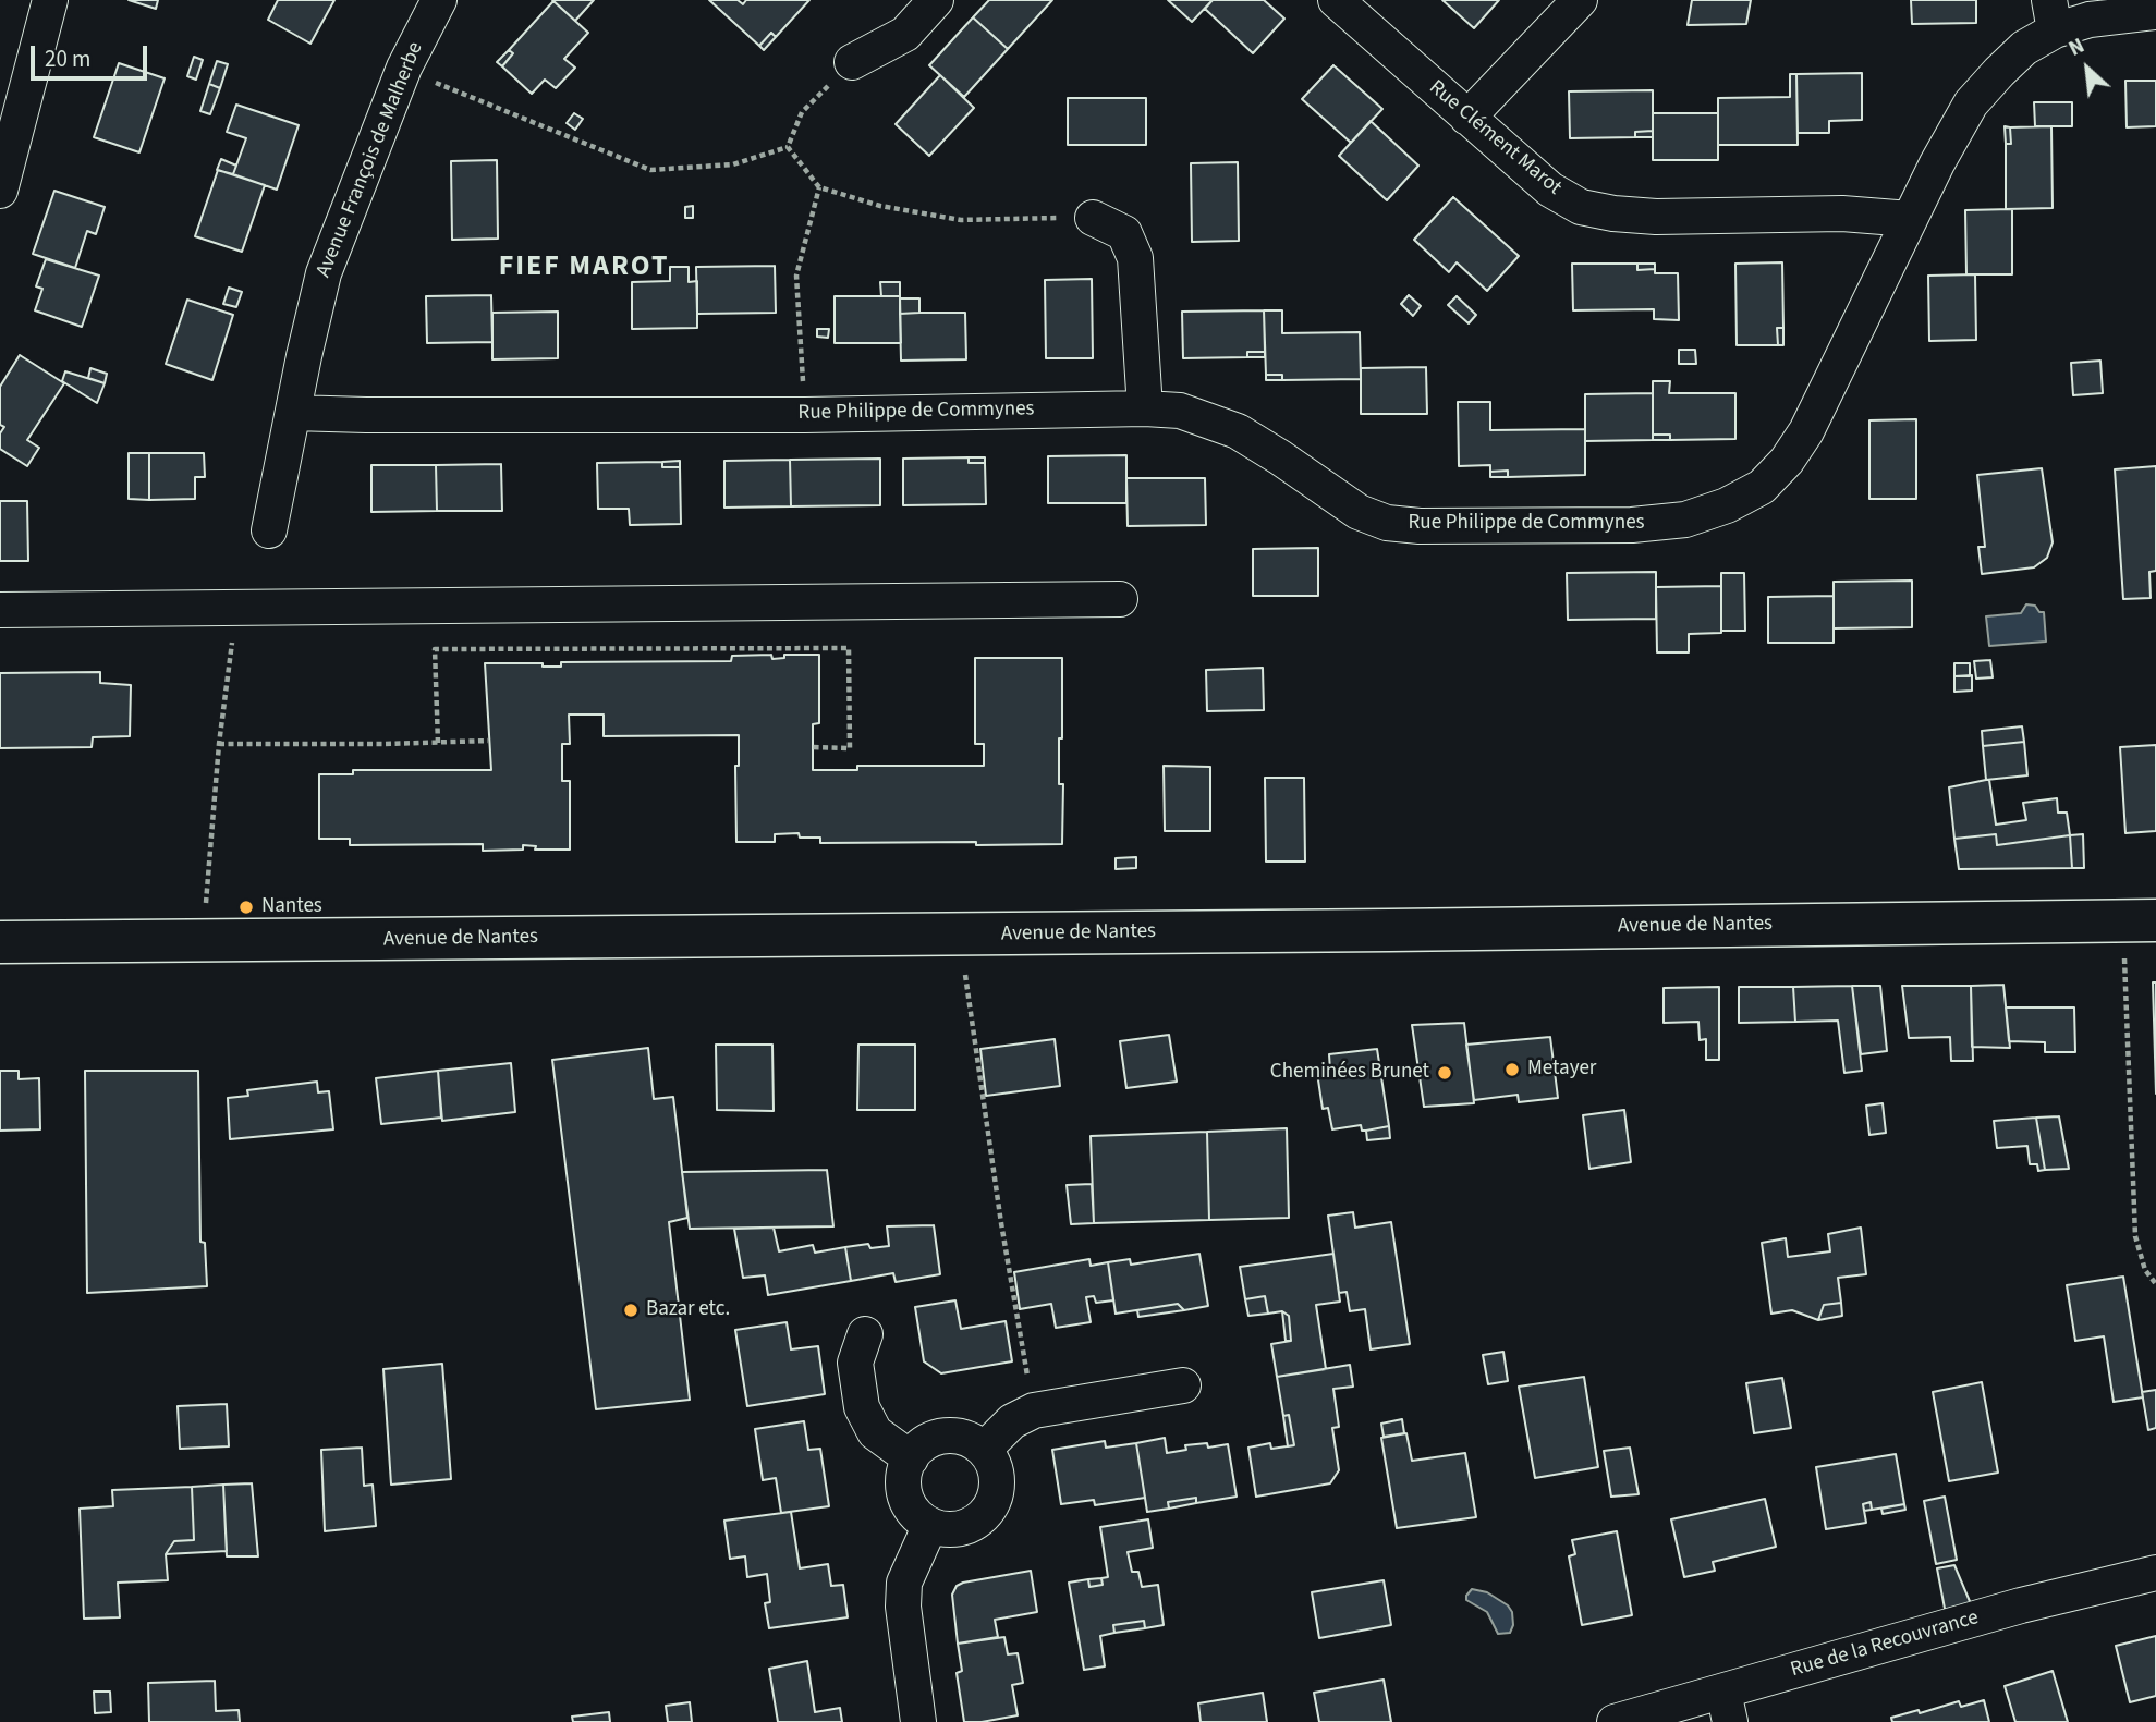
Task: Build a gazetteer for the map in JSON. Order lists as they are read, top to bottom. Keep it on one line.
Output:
{"streets":{"main road":["Avenue de Nantes"],"street":["Rue Clément Marot","Avenue François de Malherbe","Rue Philippe de Commynes","Rue de la Recouvrance"]},"crossings":[["Rue Clément Marot","Rue Philippe de Commynes"],["Avenue François de Malherbe","Rue Philippe de Commynes"]],"districts":["FIEF MAROT"],"places":["Nantes","Metayer","Cheminées Brunet","Bazar etc."],"scale_bar":"20 m","north":"top left"}
